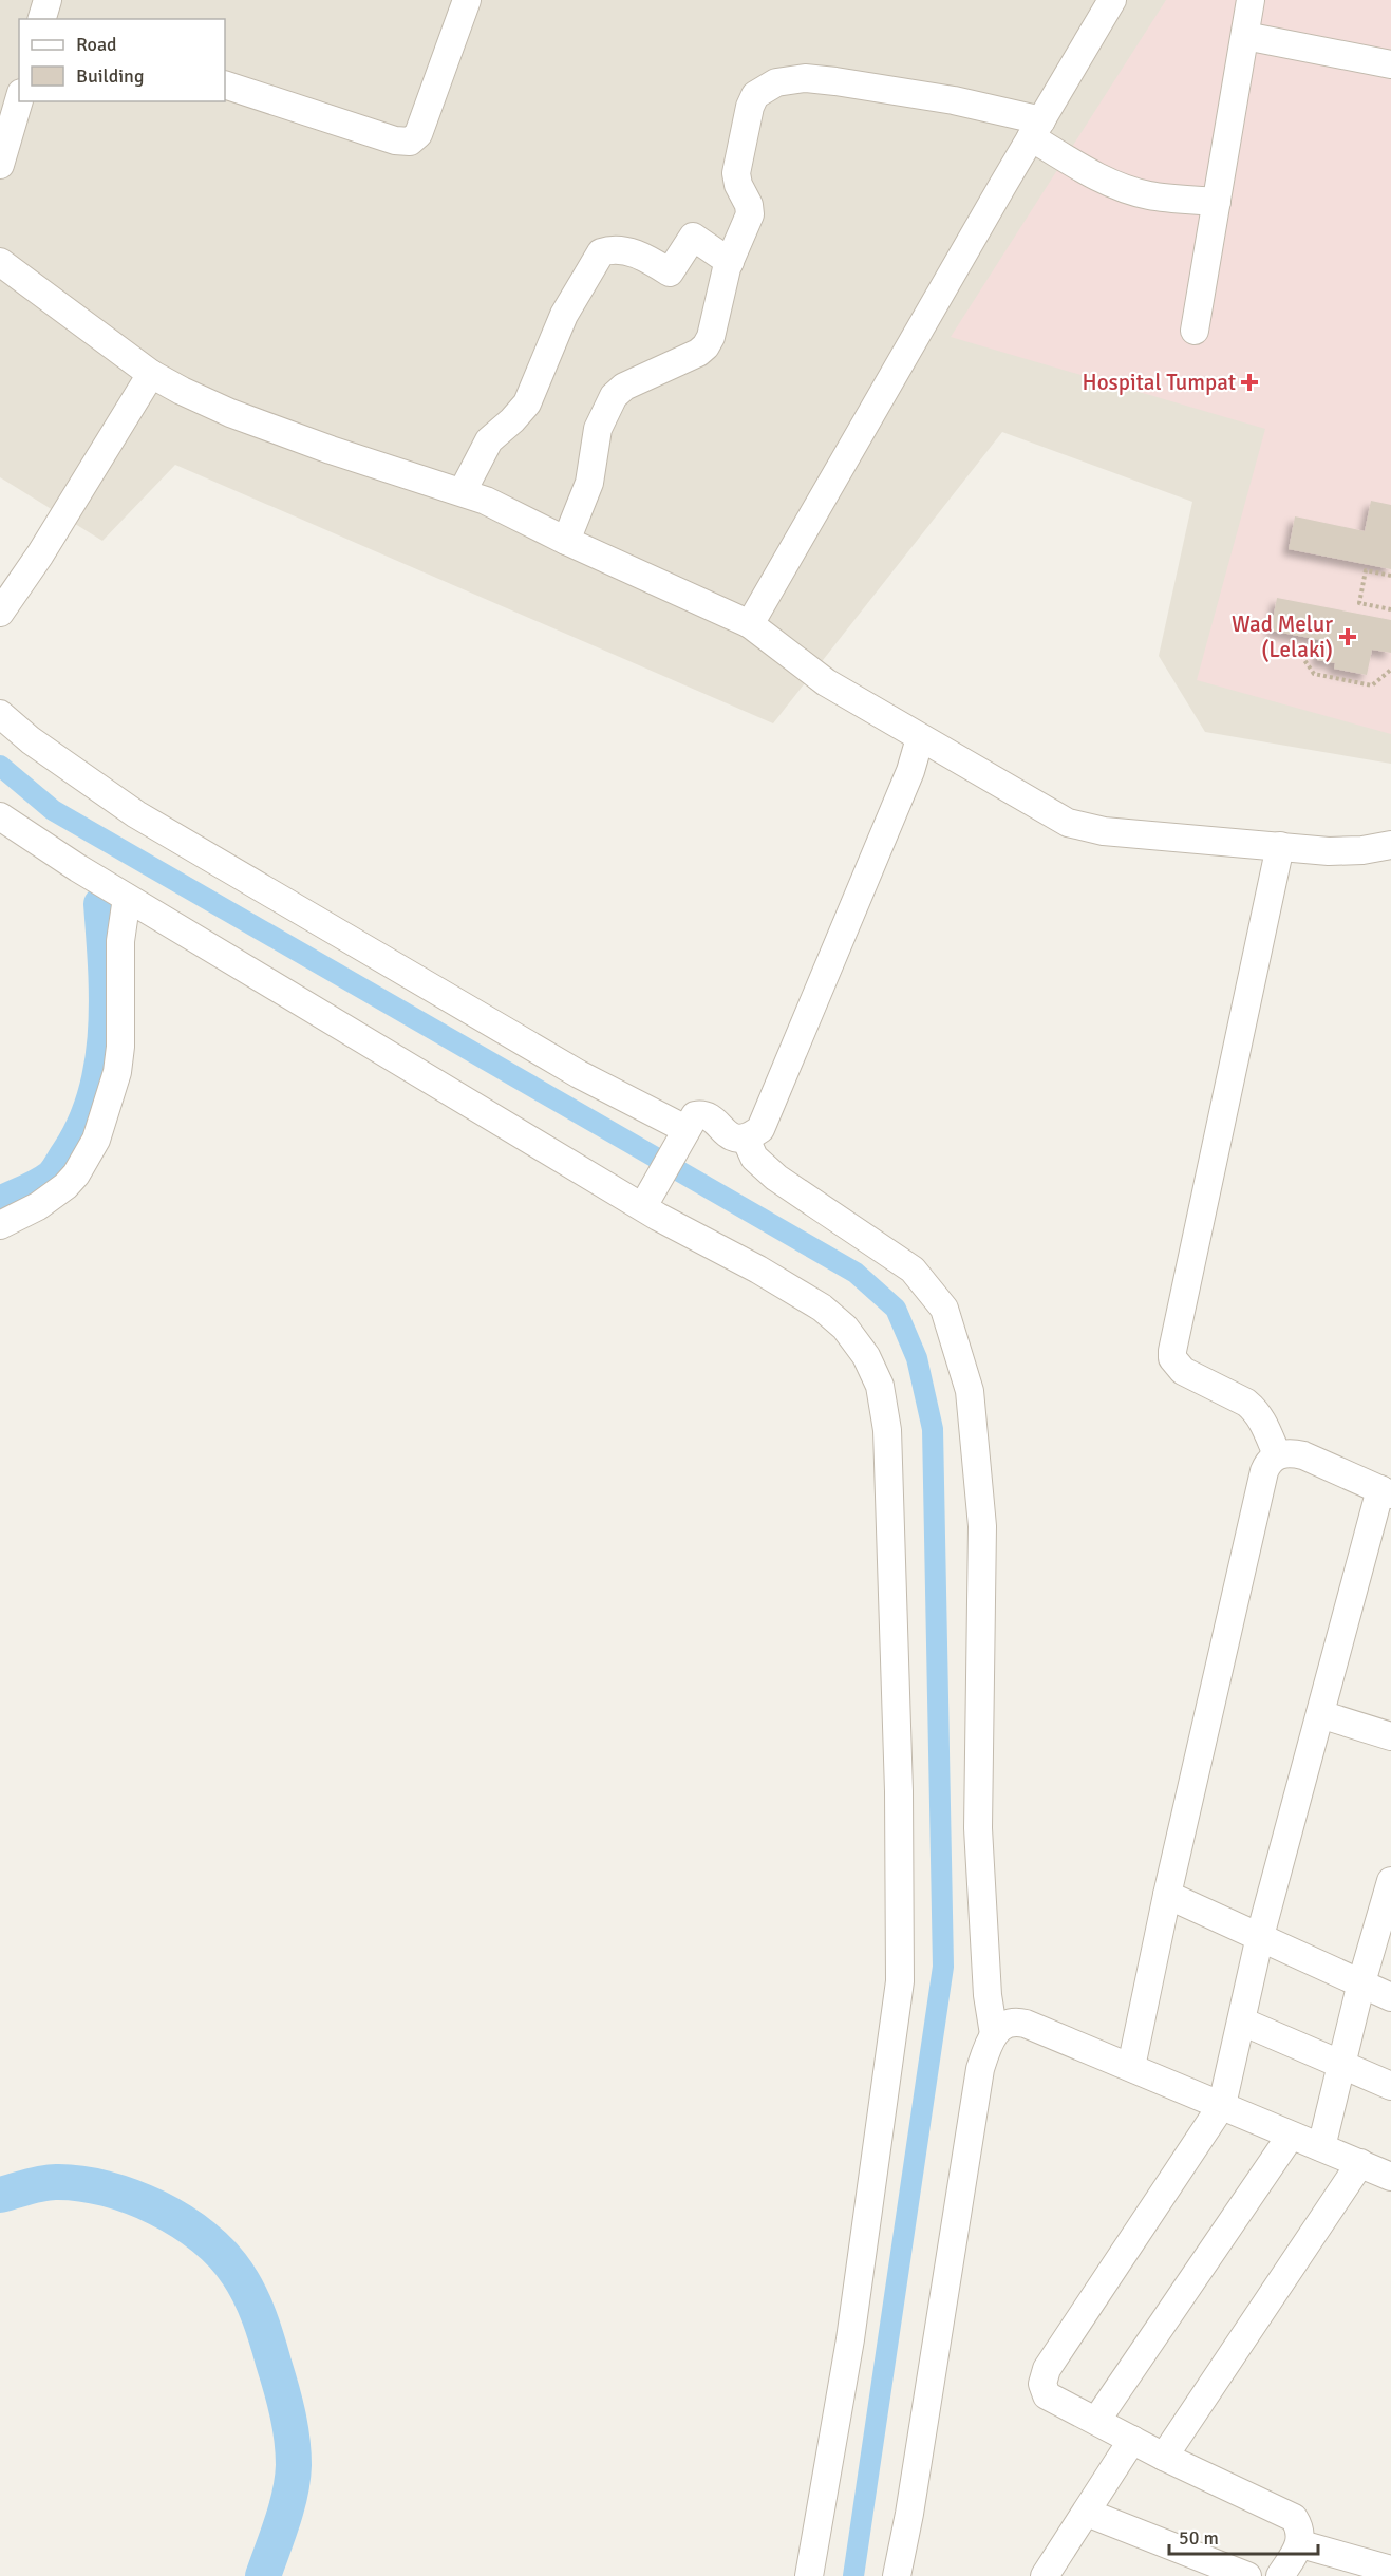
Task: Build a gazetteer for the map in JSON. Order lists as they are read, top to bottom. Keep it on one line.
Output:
{"places":{"health":["Hospital Tumpat","Wad Melur (Lelaki)"]},"legend":["Road","Building"],"scale_bar":"50 m"}
